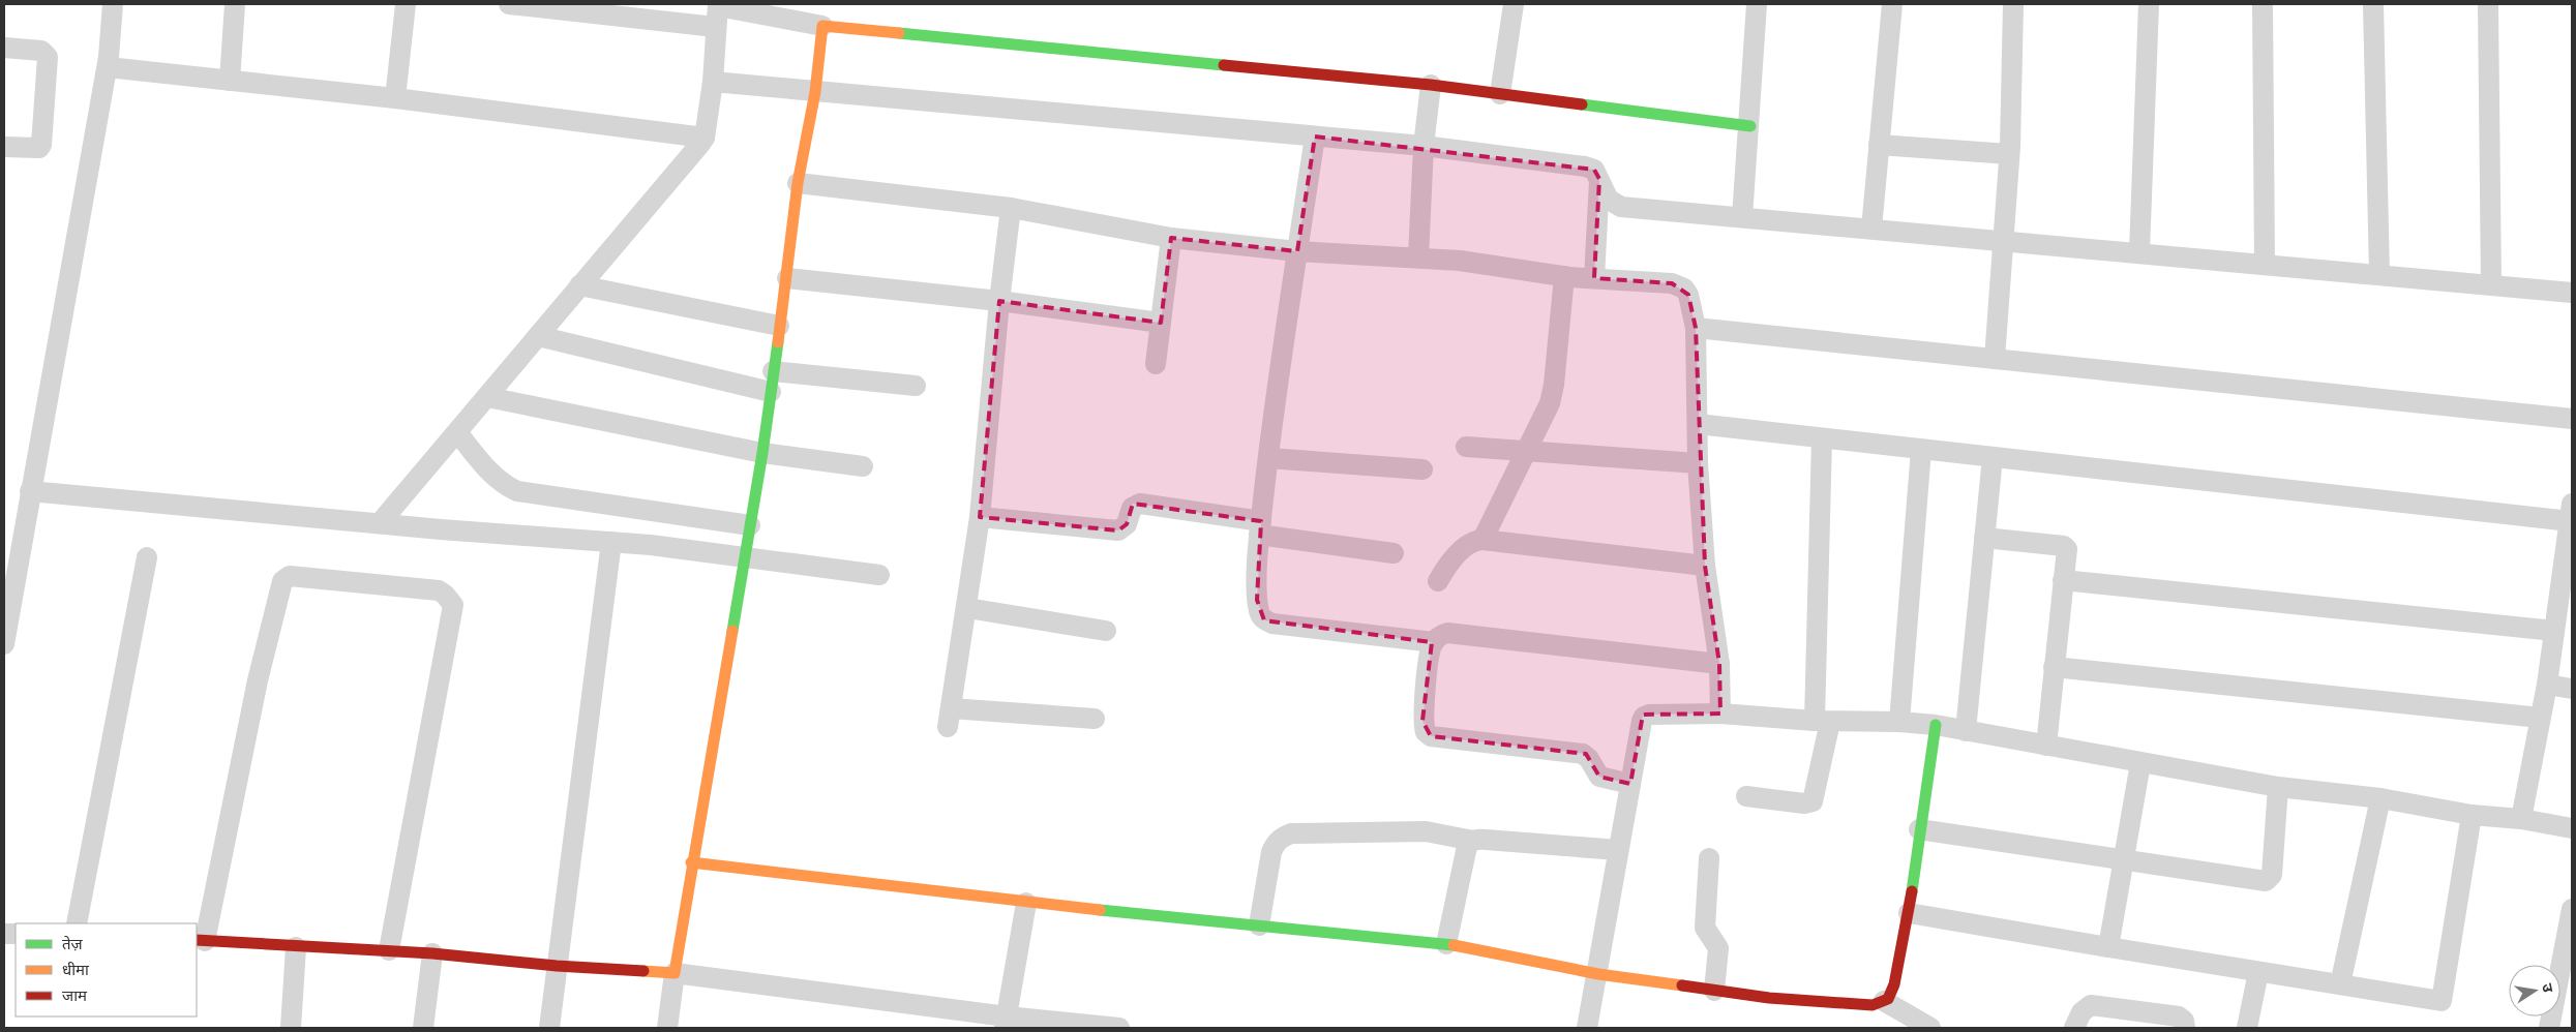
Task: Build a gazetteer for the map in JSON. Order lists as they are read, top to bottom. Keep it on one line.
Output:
{"legend":["तेज़","धीमा","जाम"],"north":"right"}
